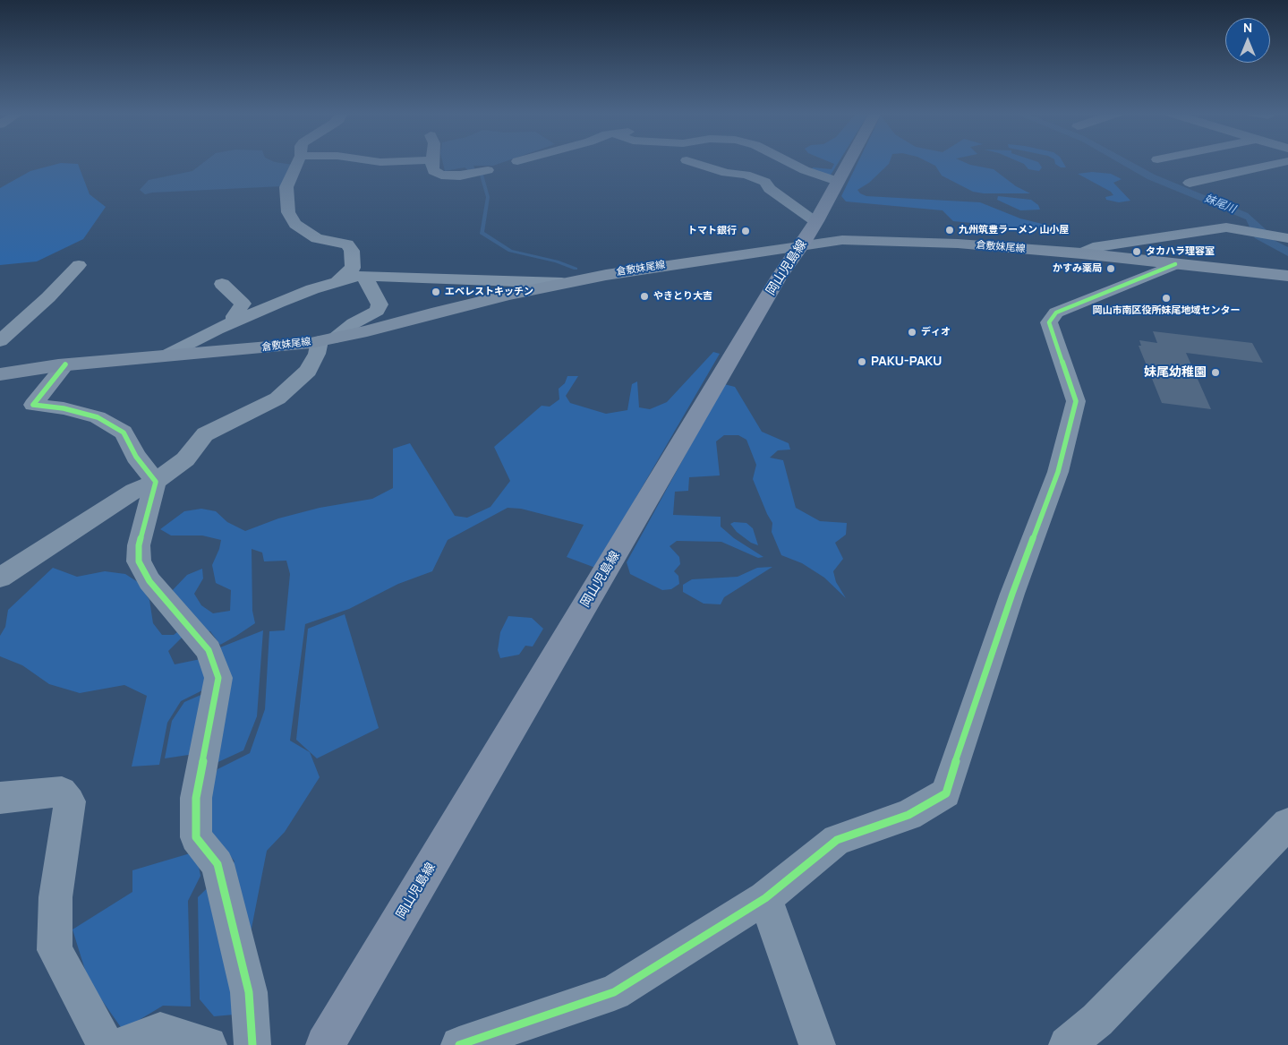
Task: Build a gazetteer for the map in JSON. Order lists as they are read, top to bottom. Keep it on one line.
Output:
{"streets":{"main road":["倉敷妹尾線","岡山児島線"]},"crossings":[["倉敷妹尾線","岡山児島線"]],"water":["妹尾川"],"places":["九州筑豊ラーメン 山小屋","トマト銀行","タカハラ理容室","かすみ薬局","エベレストキッチン","やきとり大吉","岡山市南区役所妹尾地域センター","ディオ","PAKU-PAKU","妹尾幼稚園"],"north":"top"}
